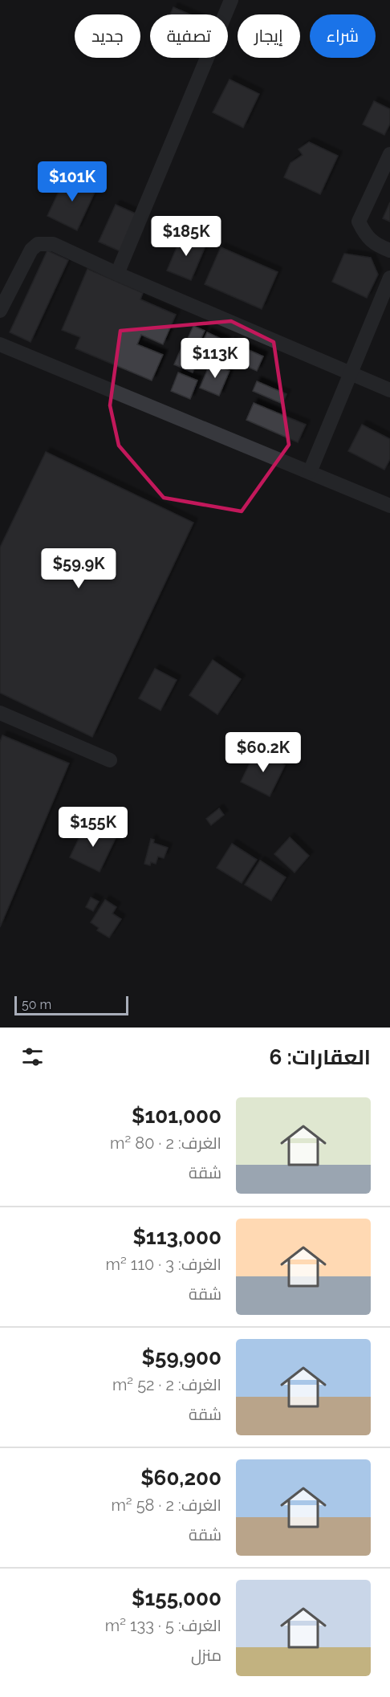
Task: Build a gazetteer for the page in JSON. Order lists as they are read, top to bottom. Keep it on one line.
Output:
{"scale_bar":"50 m","page":{"chip":["شراء","إيجار","تصفية","جديد"],"price":["$101K","$185K","$113K","$59.9K","$60.2K","$155K"],"scale":"50 m","heading":"العقارات: 6","list":[{"name":"$101,000","note":"الغرف: 2 · 80 m² · شقة"},{"name":"$113,000","note":"الغرف: 3 · 110 m² · شقة"},{"name":"$59,900","note":"الغرف: 2 · 52 m² · شقة"},{"name":"$60,200","note":"الغرف: 2 · 58 m² · شقة"},{"name":"$155,000","note":"الغرف: 5 · 133 m² · منزل"}]}}
